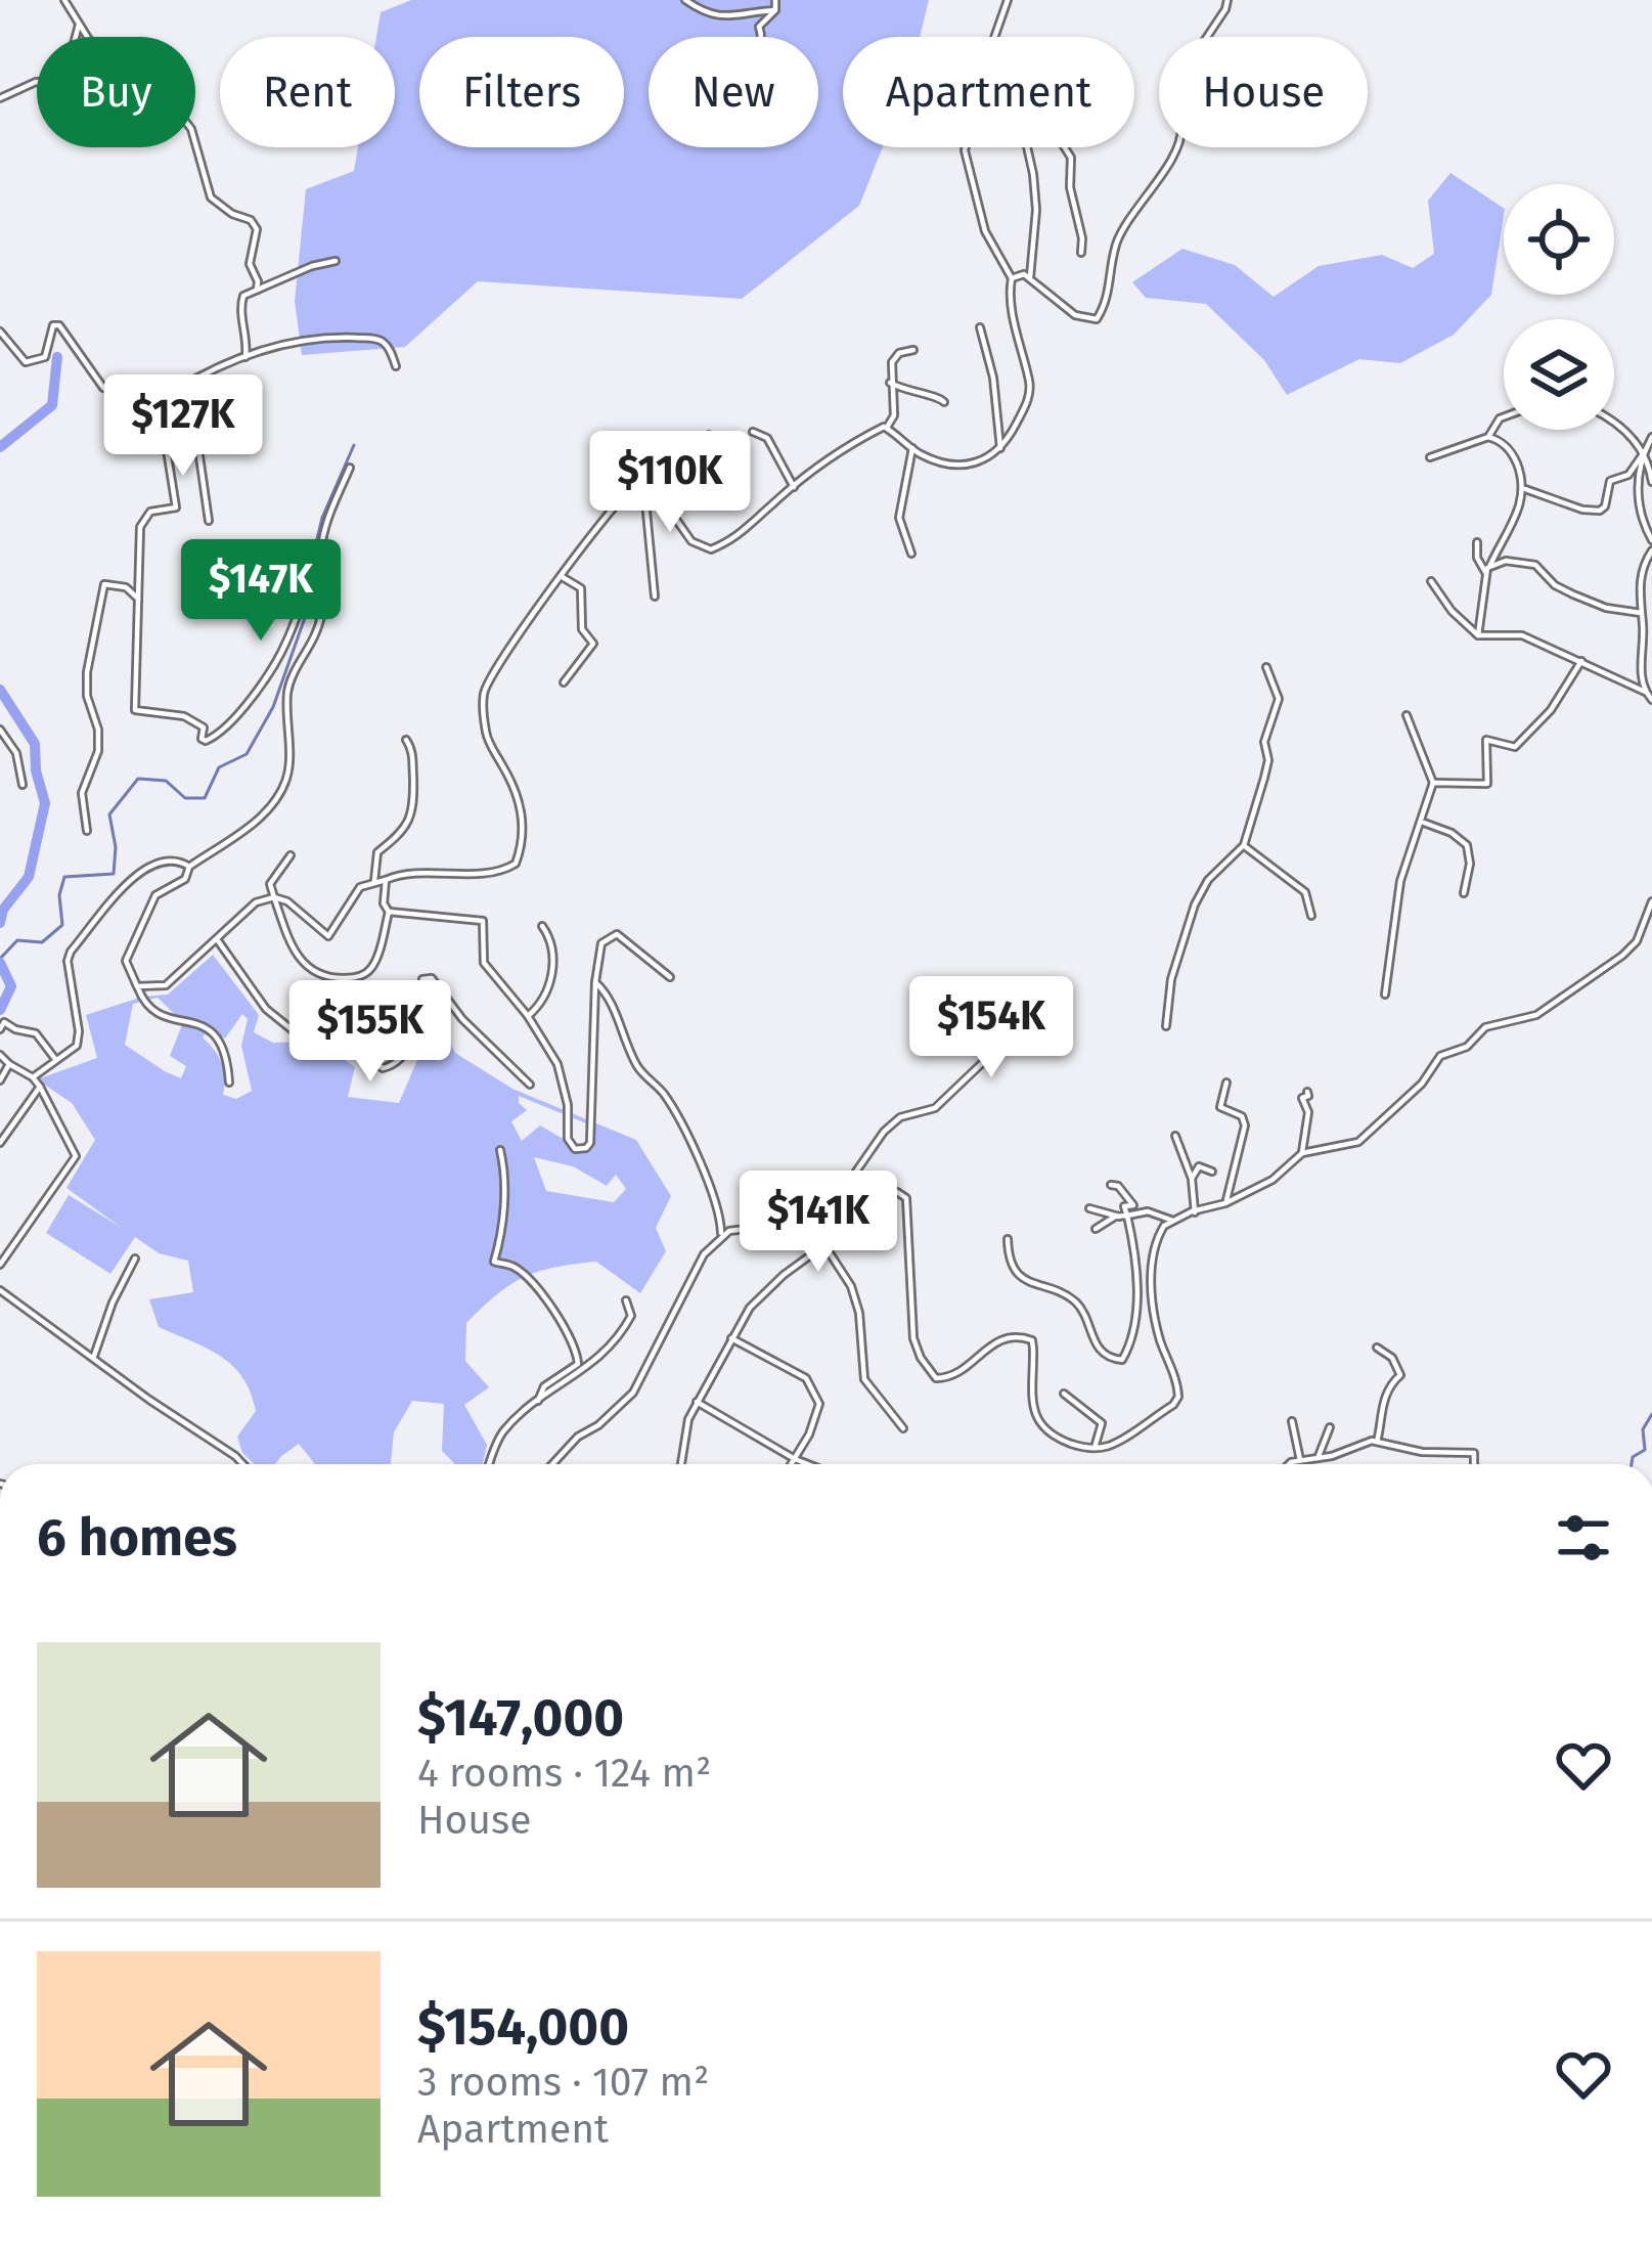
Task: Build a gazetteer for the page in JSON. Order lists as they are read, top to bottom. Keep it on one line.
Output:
{"page":{"chip":["Buy","Rent","Filters","New","Apartment","House"],"price":["$127K","$110K","$147K","$154K","$155K","$141K"],"heading":"6 homes","list":[{"name":"$147,000","note":"4 rooms · 124 m² · House"},{"name":"$154,000","note":"3 rooms · 107 m² · Apartment"}]}}
